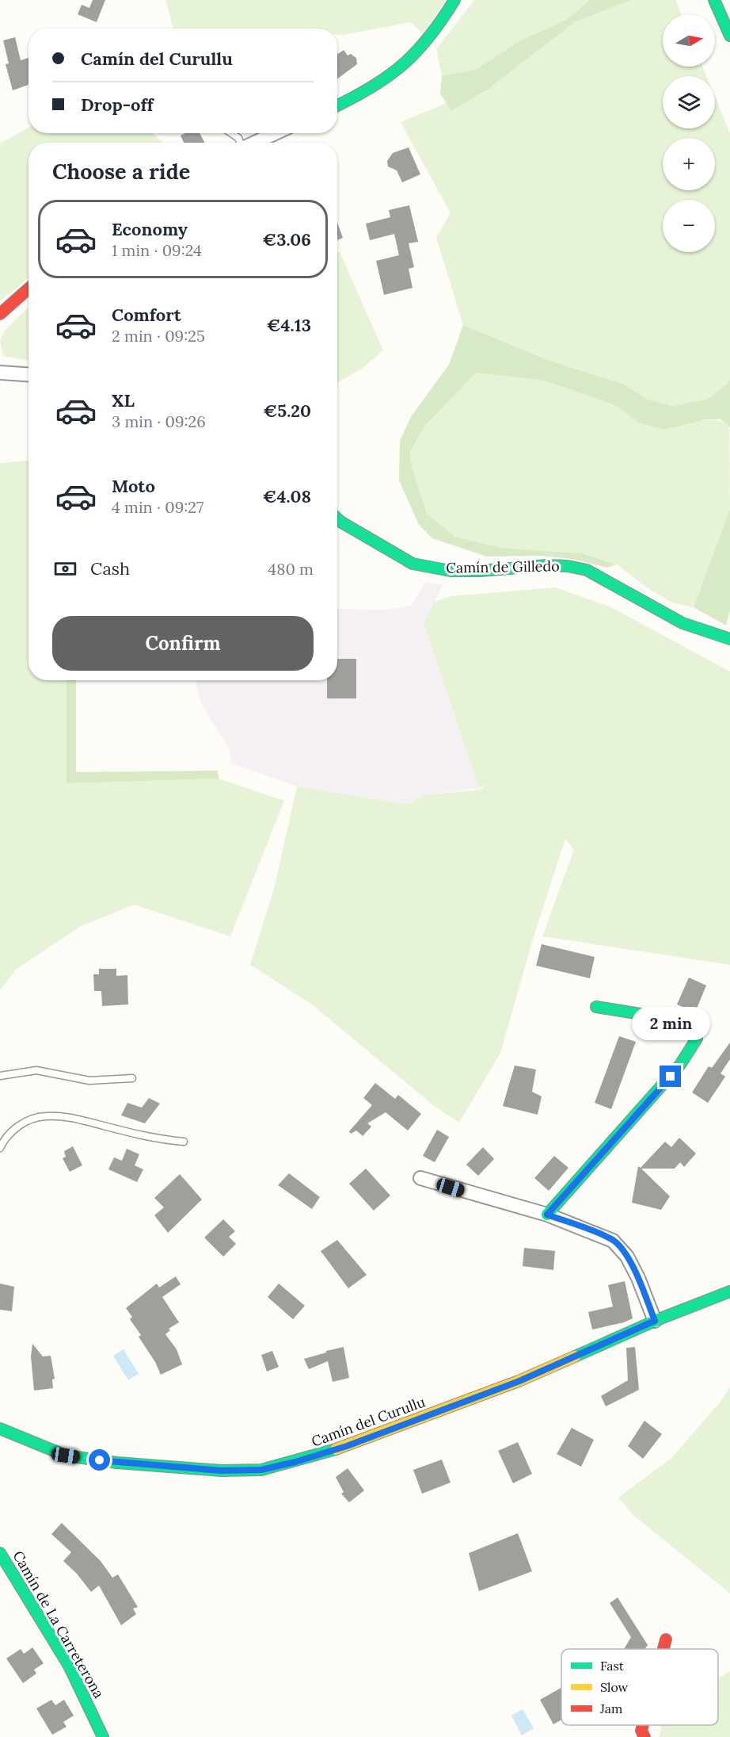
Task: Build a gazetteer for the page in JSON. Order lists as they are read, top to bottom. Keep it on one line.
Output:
{"streets":{"main road":["Camín de Gilledo","Camín del Curullu","Camín de La Carreterona"]},"legend":["Fast","Slow","Jam"],"north":"right","page":{"map_buttons":["+","−"],"banner":["Camín del Curullu","Drop-off"],"heading":"Choose a ride","list":[{"name":"Economy","note":"1 min · 09:24","value":"€3.06"},{"name":"Comfort","note":"2 min · 09:25","value":"€4.13"},{"name":"XL","note":"3 min · 09:26","value":"€5.20"},{"name":"Moto","note":"4 min · 09:27","value":"€4.08"}],"pay":["Cash","480 m"],"buttons":"Confirm","bubble":"2 min"}}
